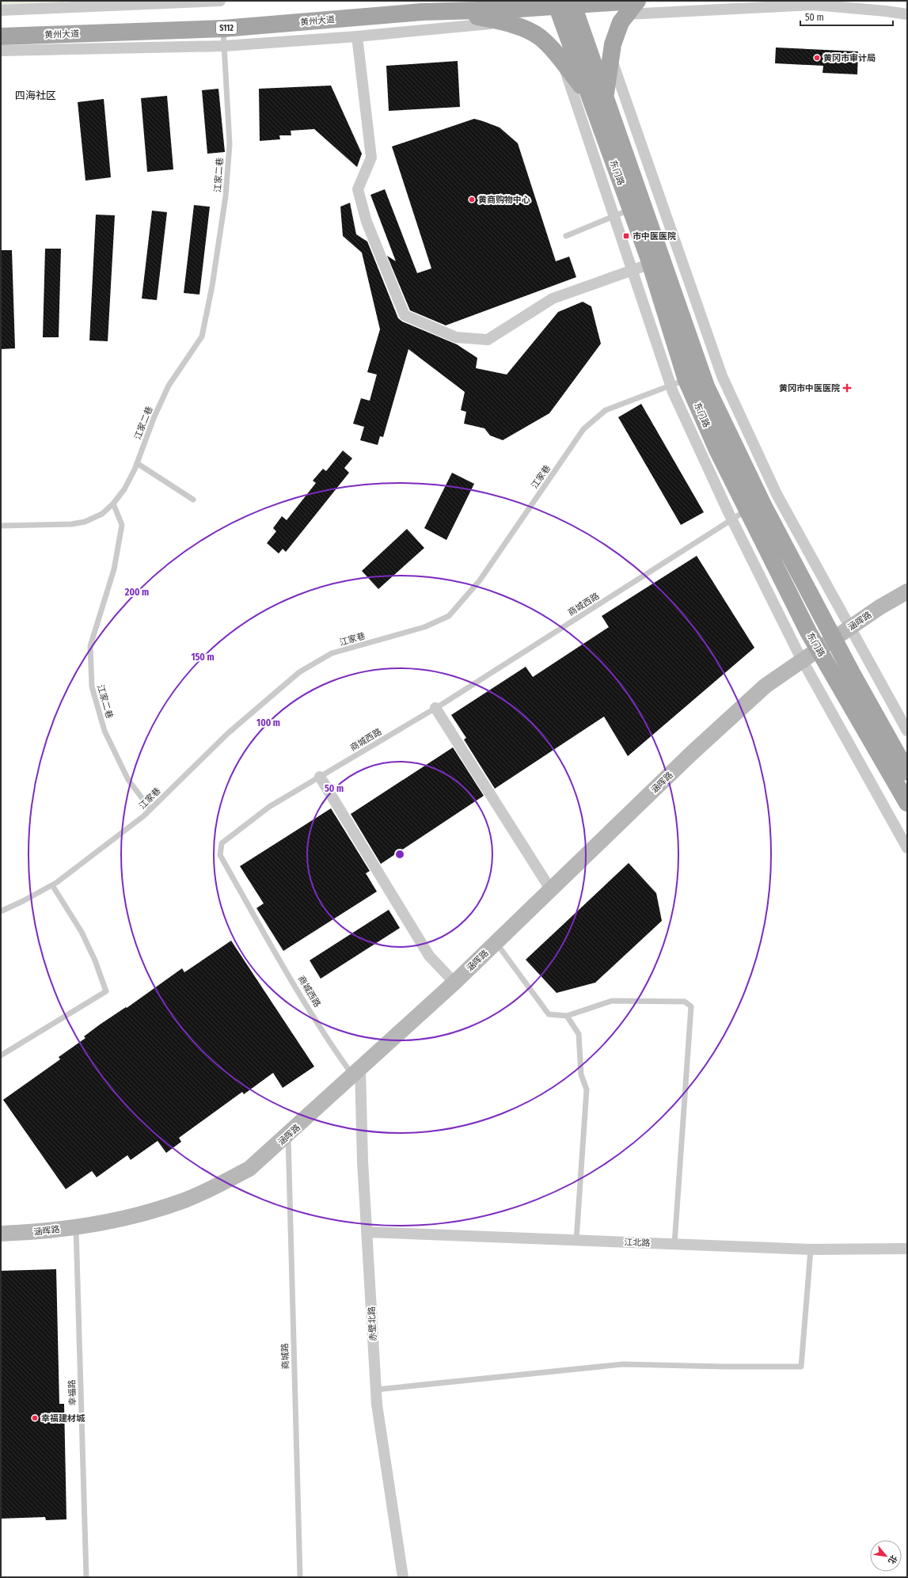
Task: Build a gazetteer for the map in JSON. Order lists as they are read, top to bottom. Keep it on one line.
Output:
{"streets":{"main road":["黄州大道","S112","东门路"],"street":["涵晖路","江北路","赤壁北路"],"lane":["江家二巷","江家巷","商城西路","商城路","幸福路"]},"crossings":[["黄州大道","东门路"],["黄州大道","江家二巷"],["东门路","江家巷"],["东门路","商城西路"],["东门路","涵晖路"],["江家二巷","江家巷"],["商城西路","涵晖路"],["商城西路","赤壁北路"],["涵晖路","赤壁北路"],["涵晖路","商城路"],["涵晖路","幸福路"],["江北路","赤壁北路"]],"districts":["四海社区"],"places":{"other":["黄冈市审计局","黄商购物中心","幸福建材城"],"transit":["市中医医院"],"health":["黄冈市中医医院"]},"scale_bar":"50 m","north":"bottom right","rings":["200 m","150 m","100 m","50 m"]}
